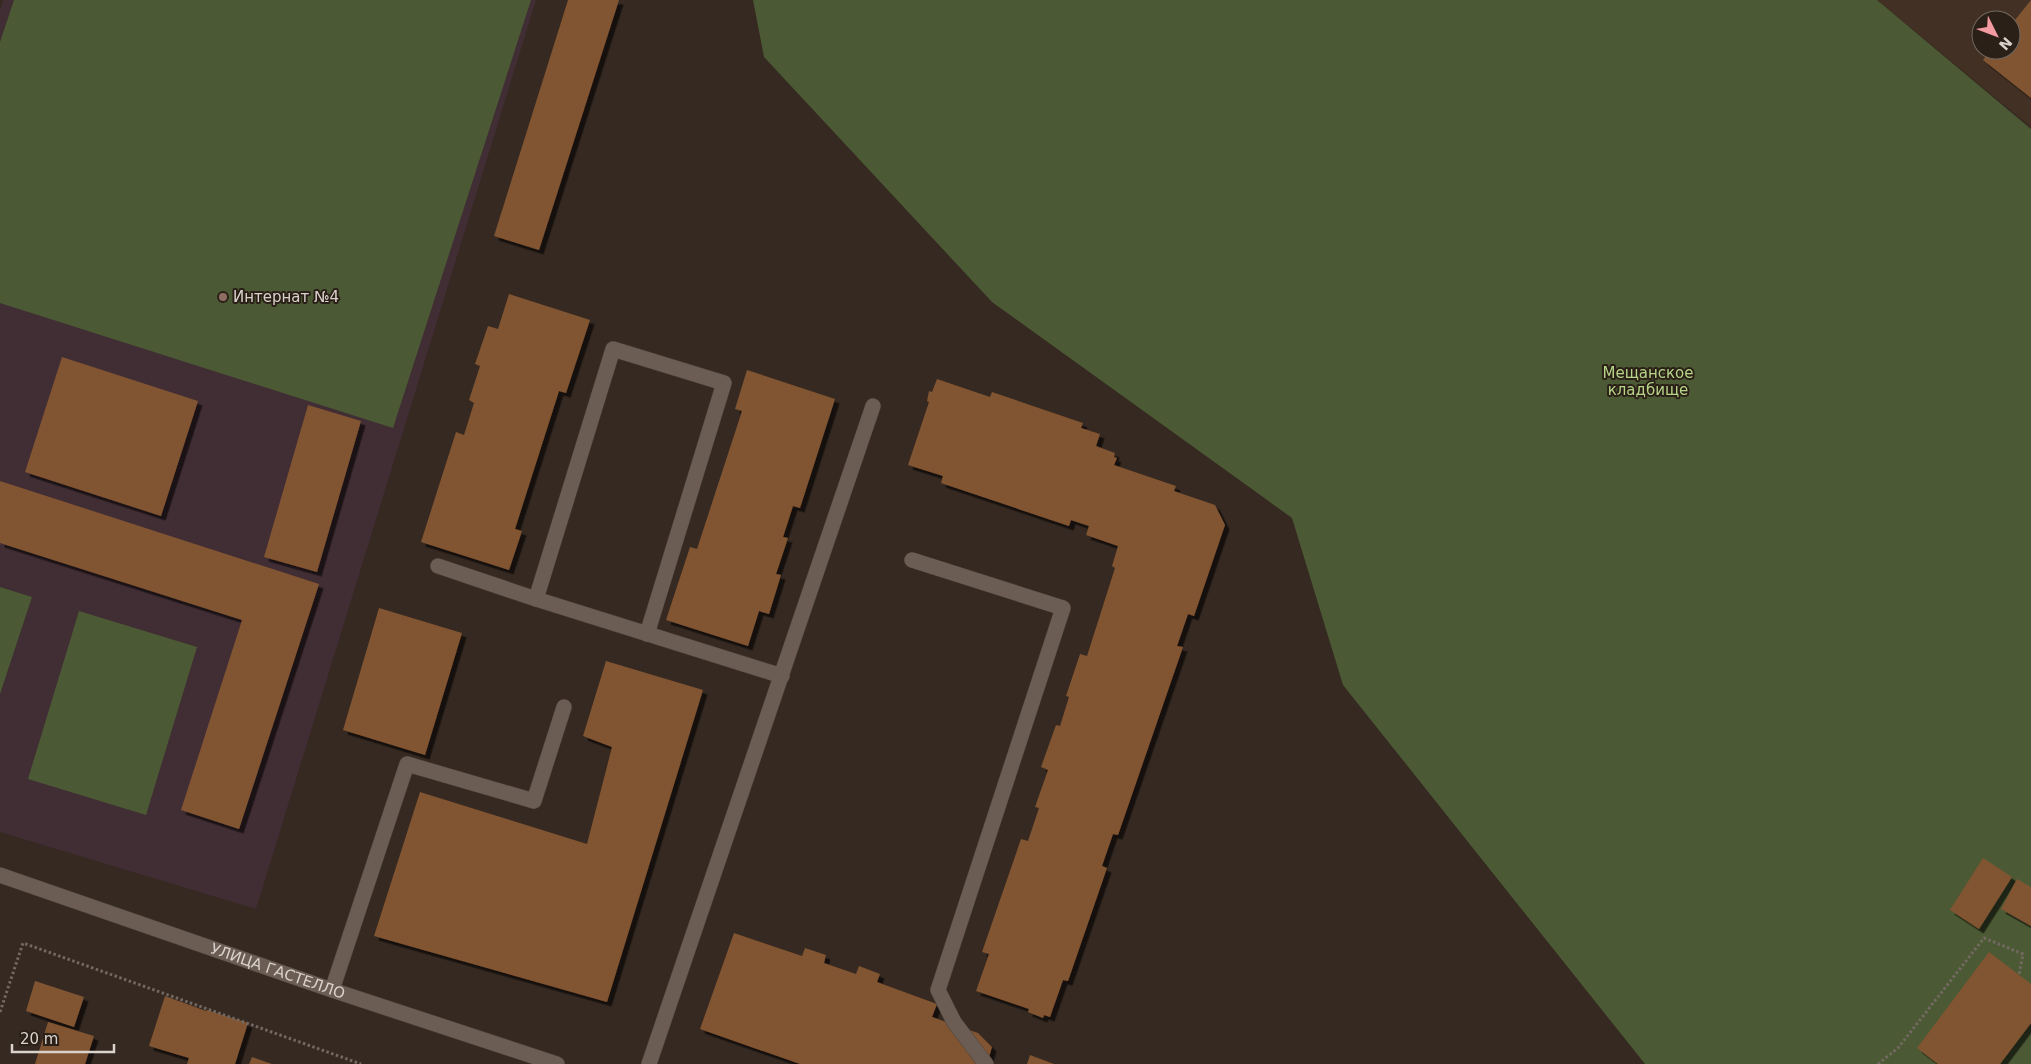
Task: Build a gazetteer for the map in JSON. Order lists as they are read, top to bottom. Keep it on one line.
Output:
{"streets":{"street":["УЛИЦА ГАСТЕЛЛО"]},"parks":["Мещанское кладбище"],"places":["Интернат №4"],"scale_bar":"20 m","north":"bottom right"}
